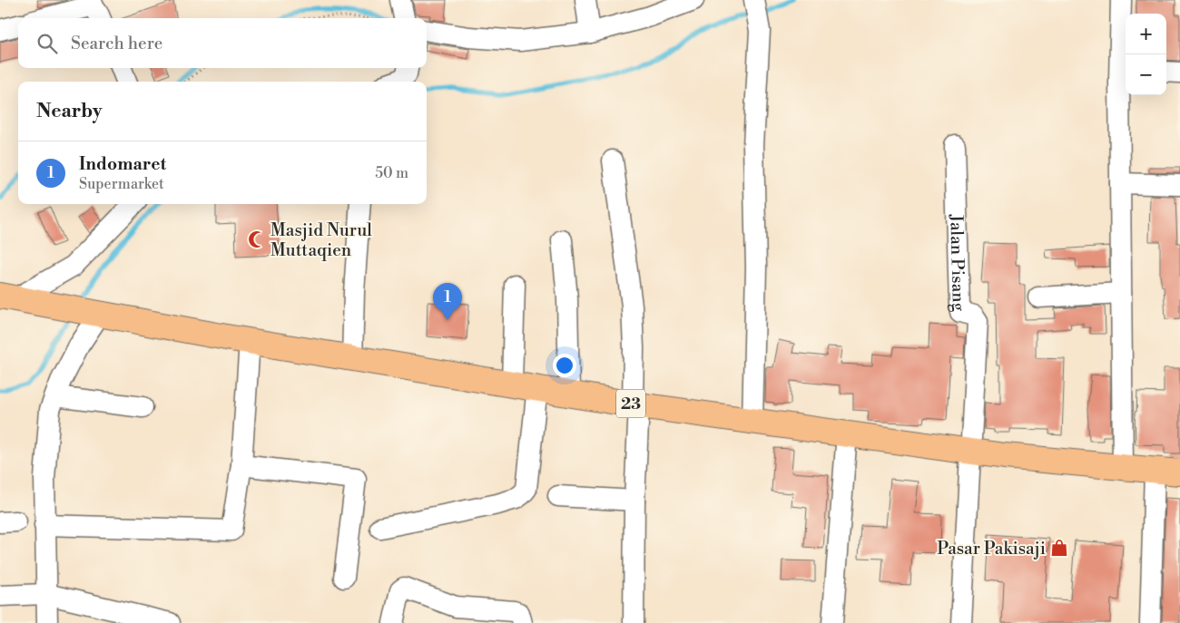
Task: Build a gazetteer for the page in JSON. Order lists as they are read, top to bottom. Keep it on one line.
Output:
{"streets":{"highway":["23"],"street":["Jalan Pisang"]},"crossings":[["Jalan Pisang","23"]],"places":{"mosque":["Masjid Nurul Muttaqien"],"shop":["Pasar Pakisaji"]},"page":{"map_buttons":["+","−"],"search":"Search here","heading":"Nearby","list":[{"mark":"1","name":"Indomaret","note":"Supermarket","value":"50 m"}],"pins":"1"}}
